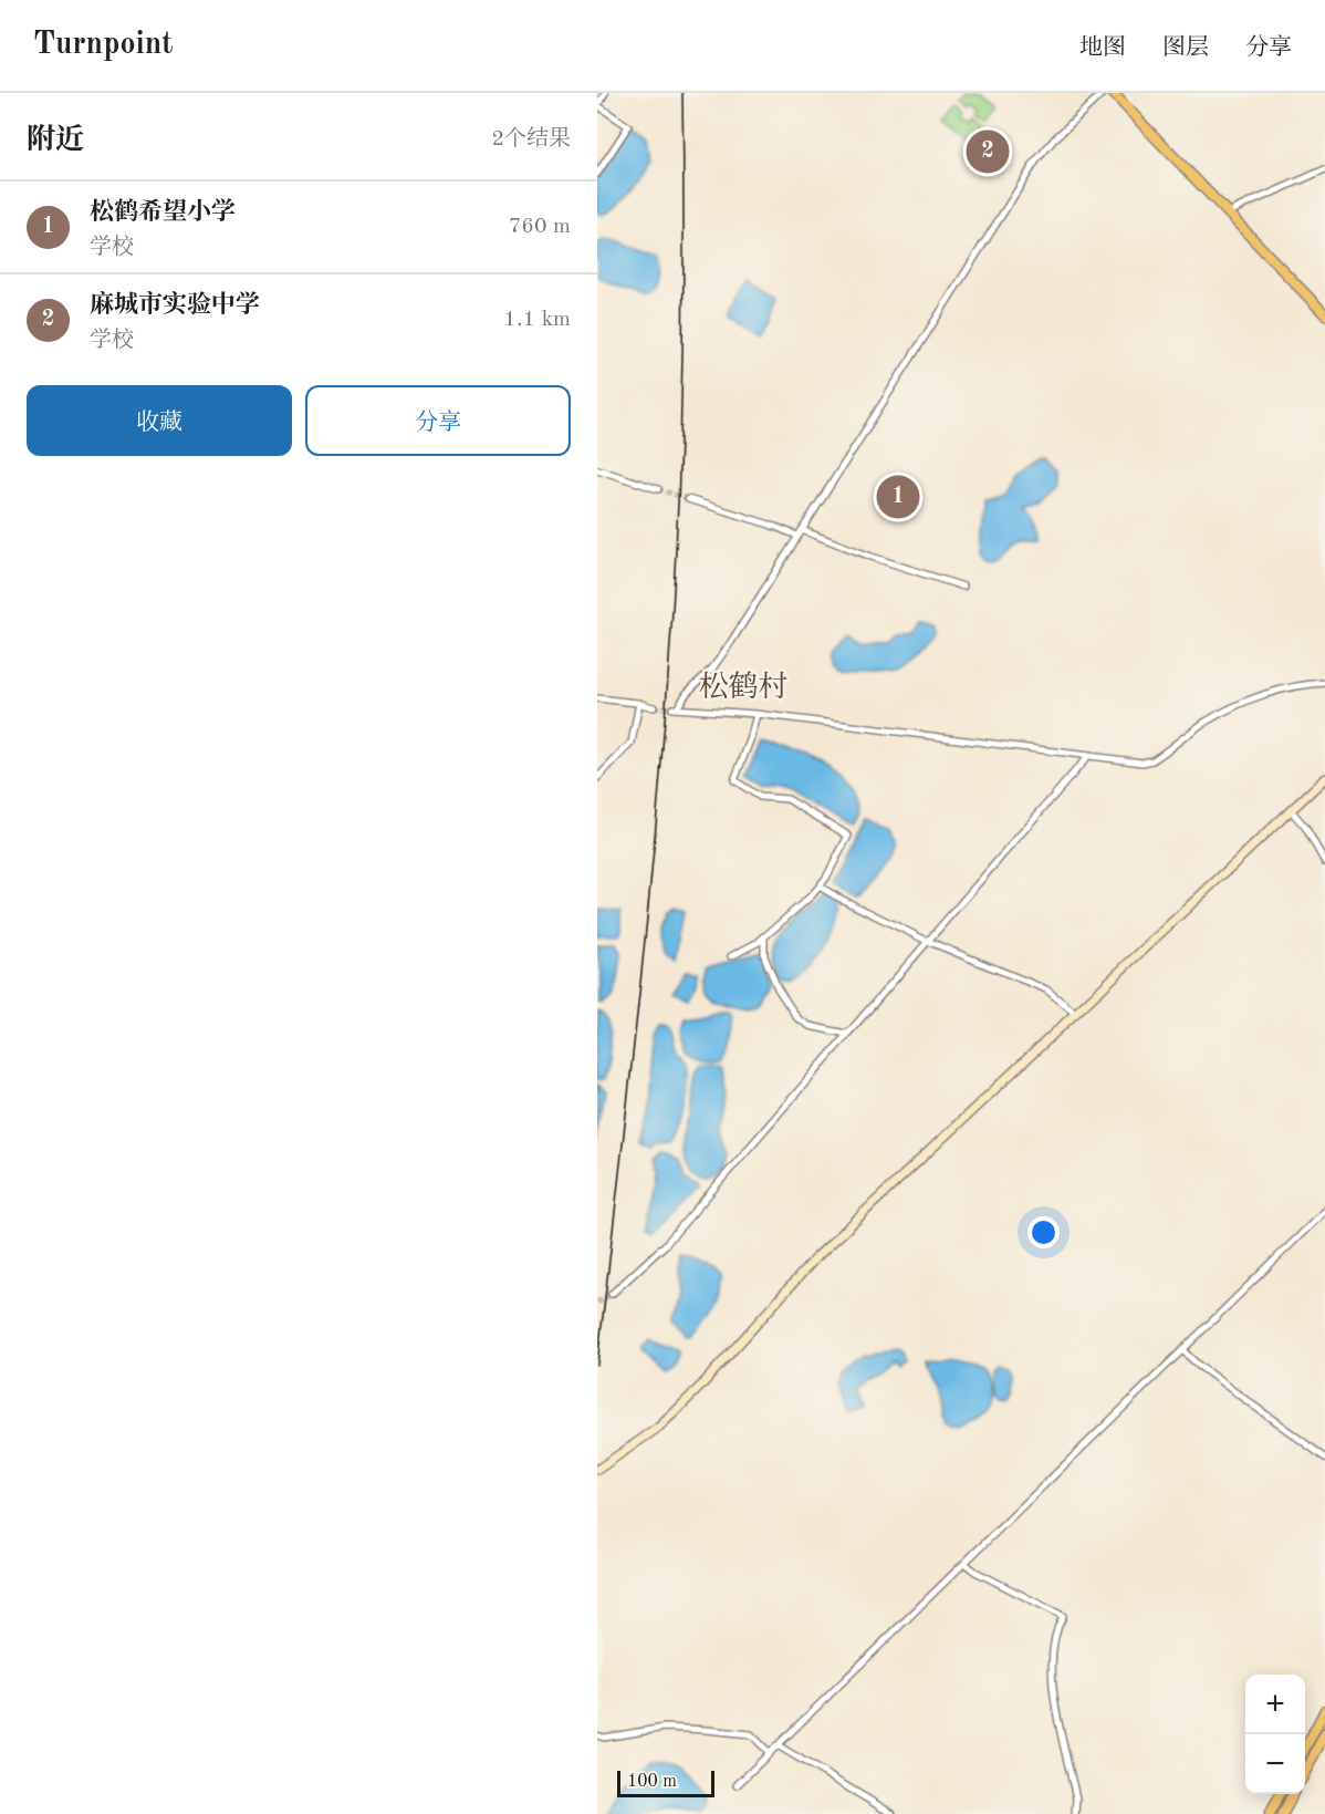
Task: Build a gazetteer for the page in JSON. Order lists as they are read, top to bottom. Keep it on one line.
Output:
{"districts":["松鹤村"],"scale_bar":"100 m","page":{"header":"Turnpoint","nav":["地图","图层","分享"],"heading":["附近","2个结果"],"pins":["2","1"],"list":[{"mark":"1","name":"松鹤希望小学","note":"学校","value":"760 m"},{"mark":"2","name":"麻城市实验中学","note":"学校","value":"1.1 km"}],"buttons":["收藏","分享"],"map_buttons":["+","−"],"scale":"100 m"}}
